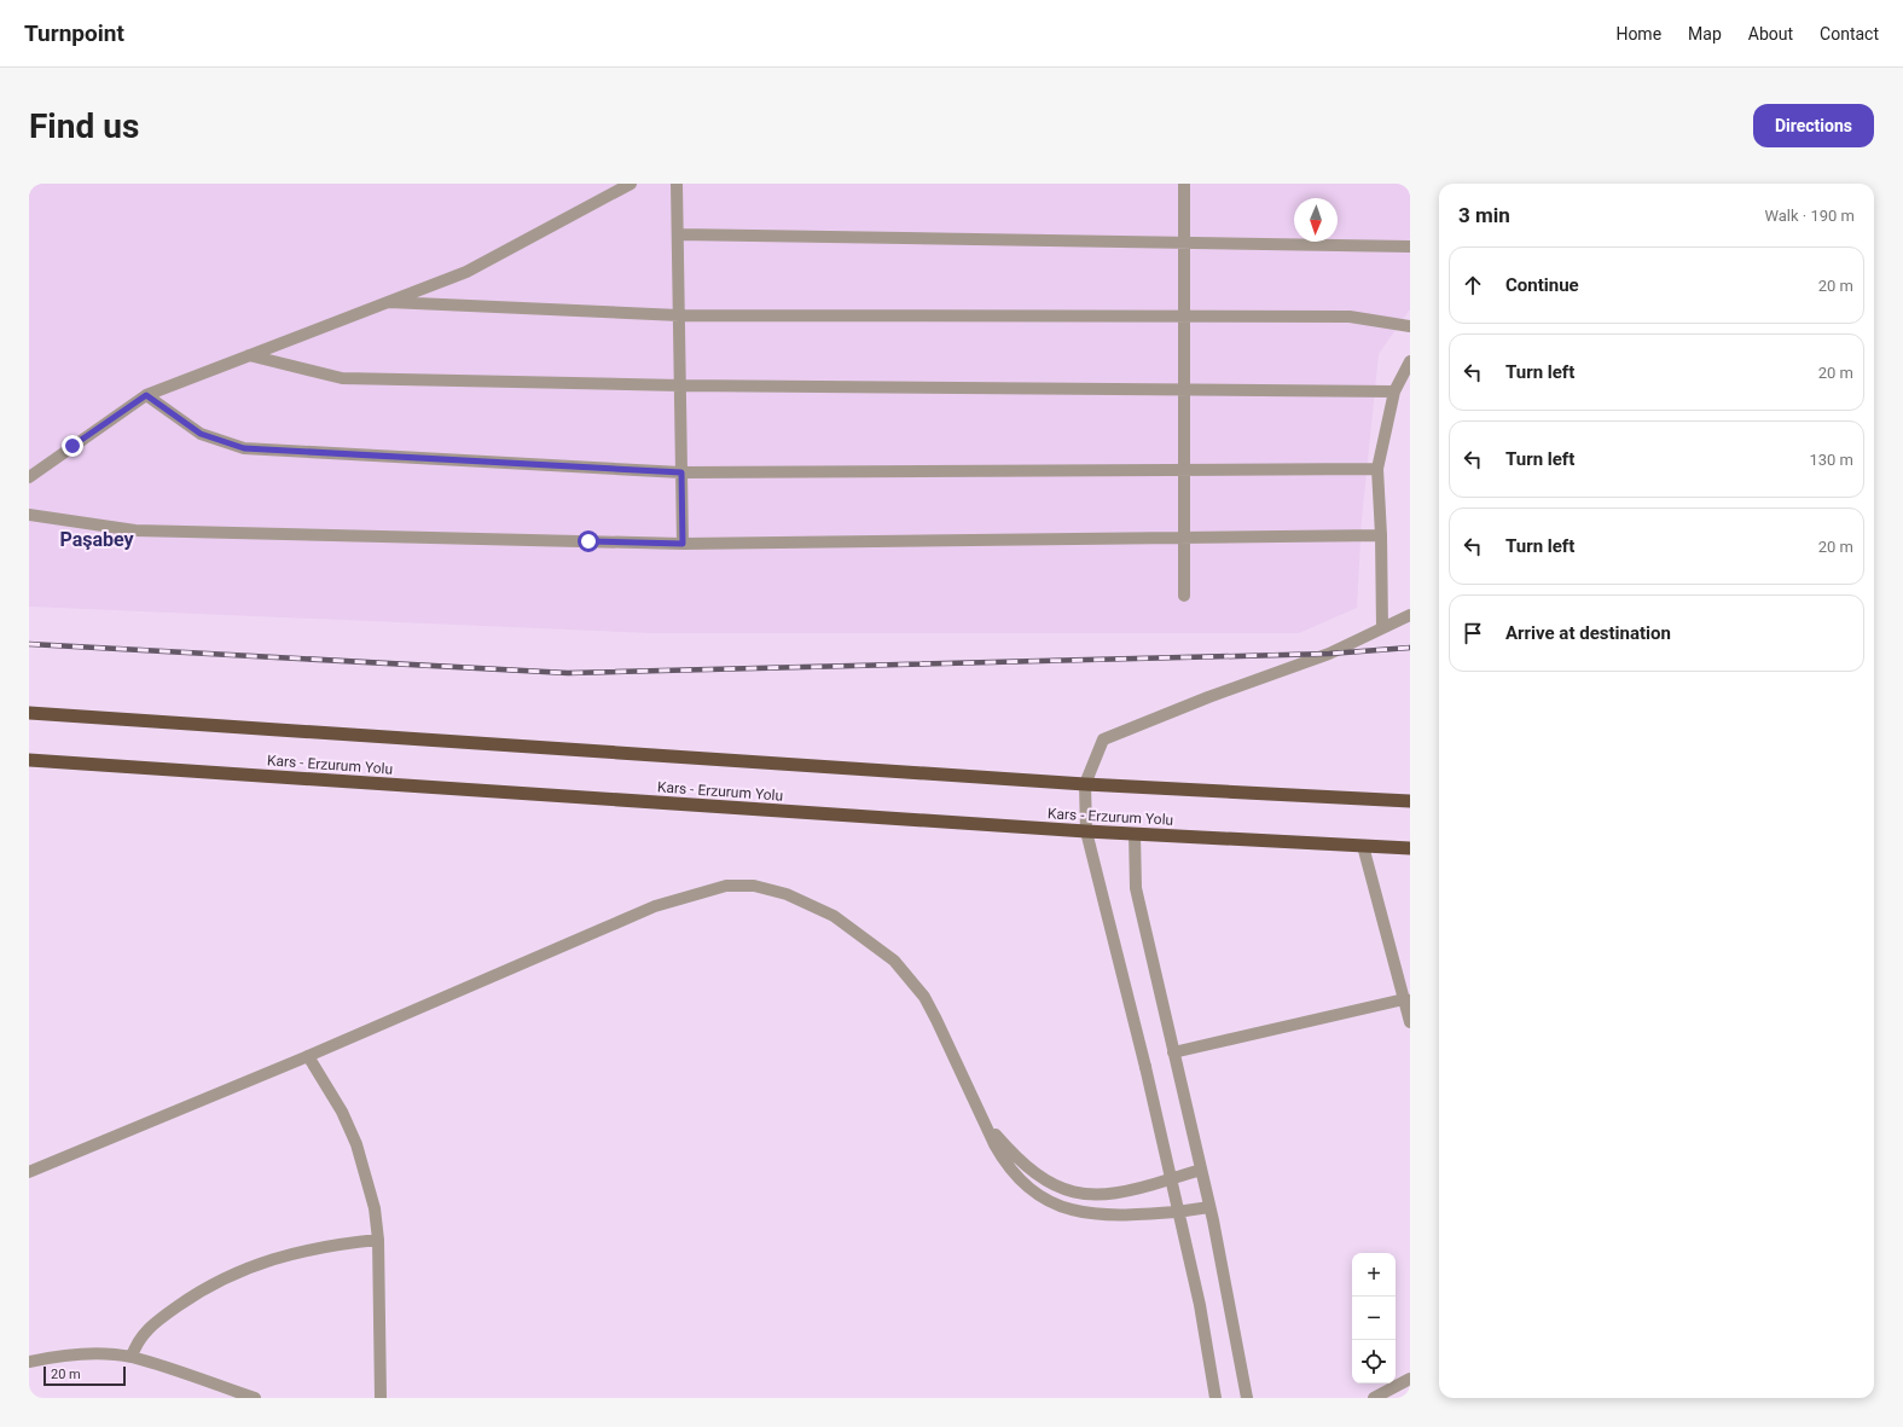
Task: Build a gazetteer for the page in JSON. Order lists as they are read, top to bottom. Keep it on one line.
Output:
{"streets":{"highway":["Kars - Erzurum Yolu"]},"districts":["Paşabey"],"scale_bar":"20 m","north":"bottom","page":{"header":"Turnpoint","nav":["Home","Map","About","Contact"],"buttons":"Directions","title":"Find us","heading":["3 min","Walk · 190 m"],"list":[["Continue","20 m"],["Turn left","20 m"],["Turn left","130 m"],["Turn left","20 m"],"Arrive at destination"],"map_buttons":["+","−"],"scale":"20 m"}}
